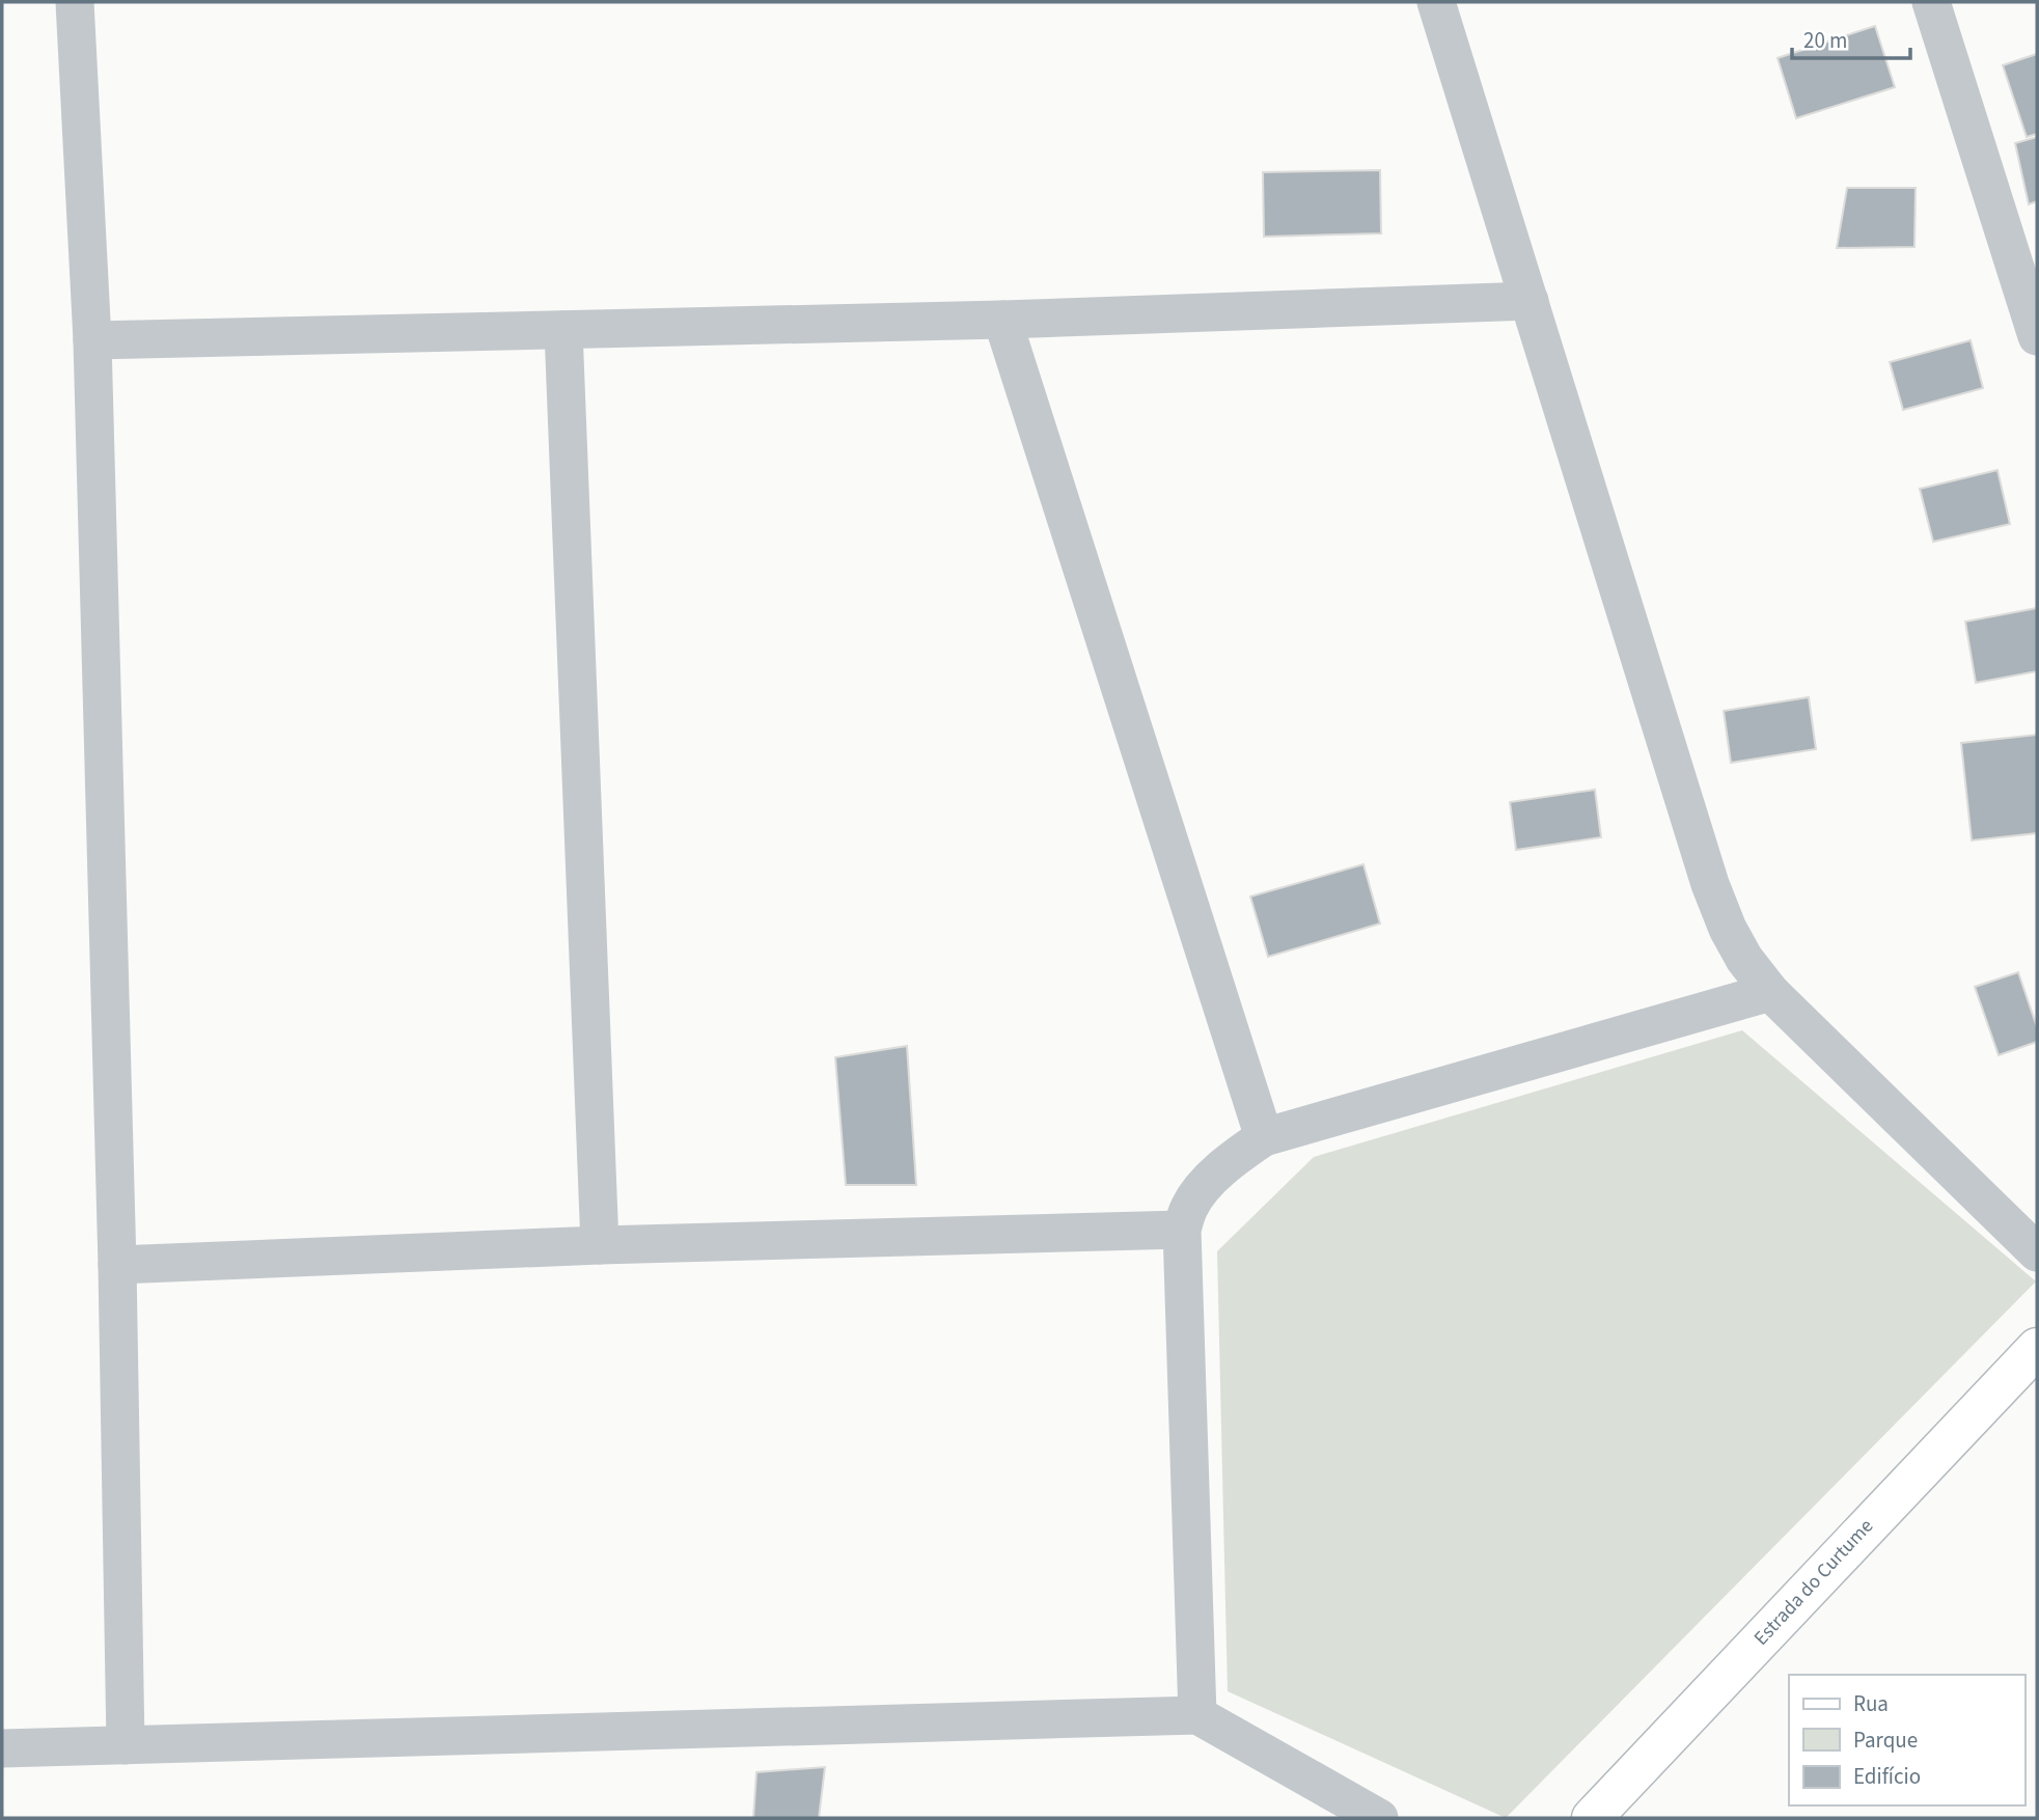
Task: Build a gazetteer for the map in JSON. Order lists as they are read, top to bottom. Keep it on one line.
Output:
{"streets":{"street":["Estrada do Curtume"]},"legend":["Rua","Parque","Edifício"],"scale_bar":"20 m"}
